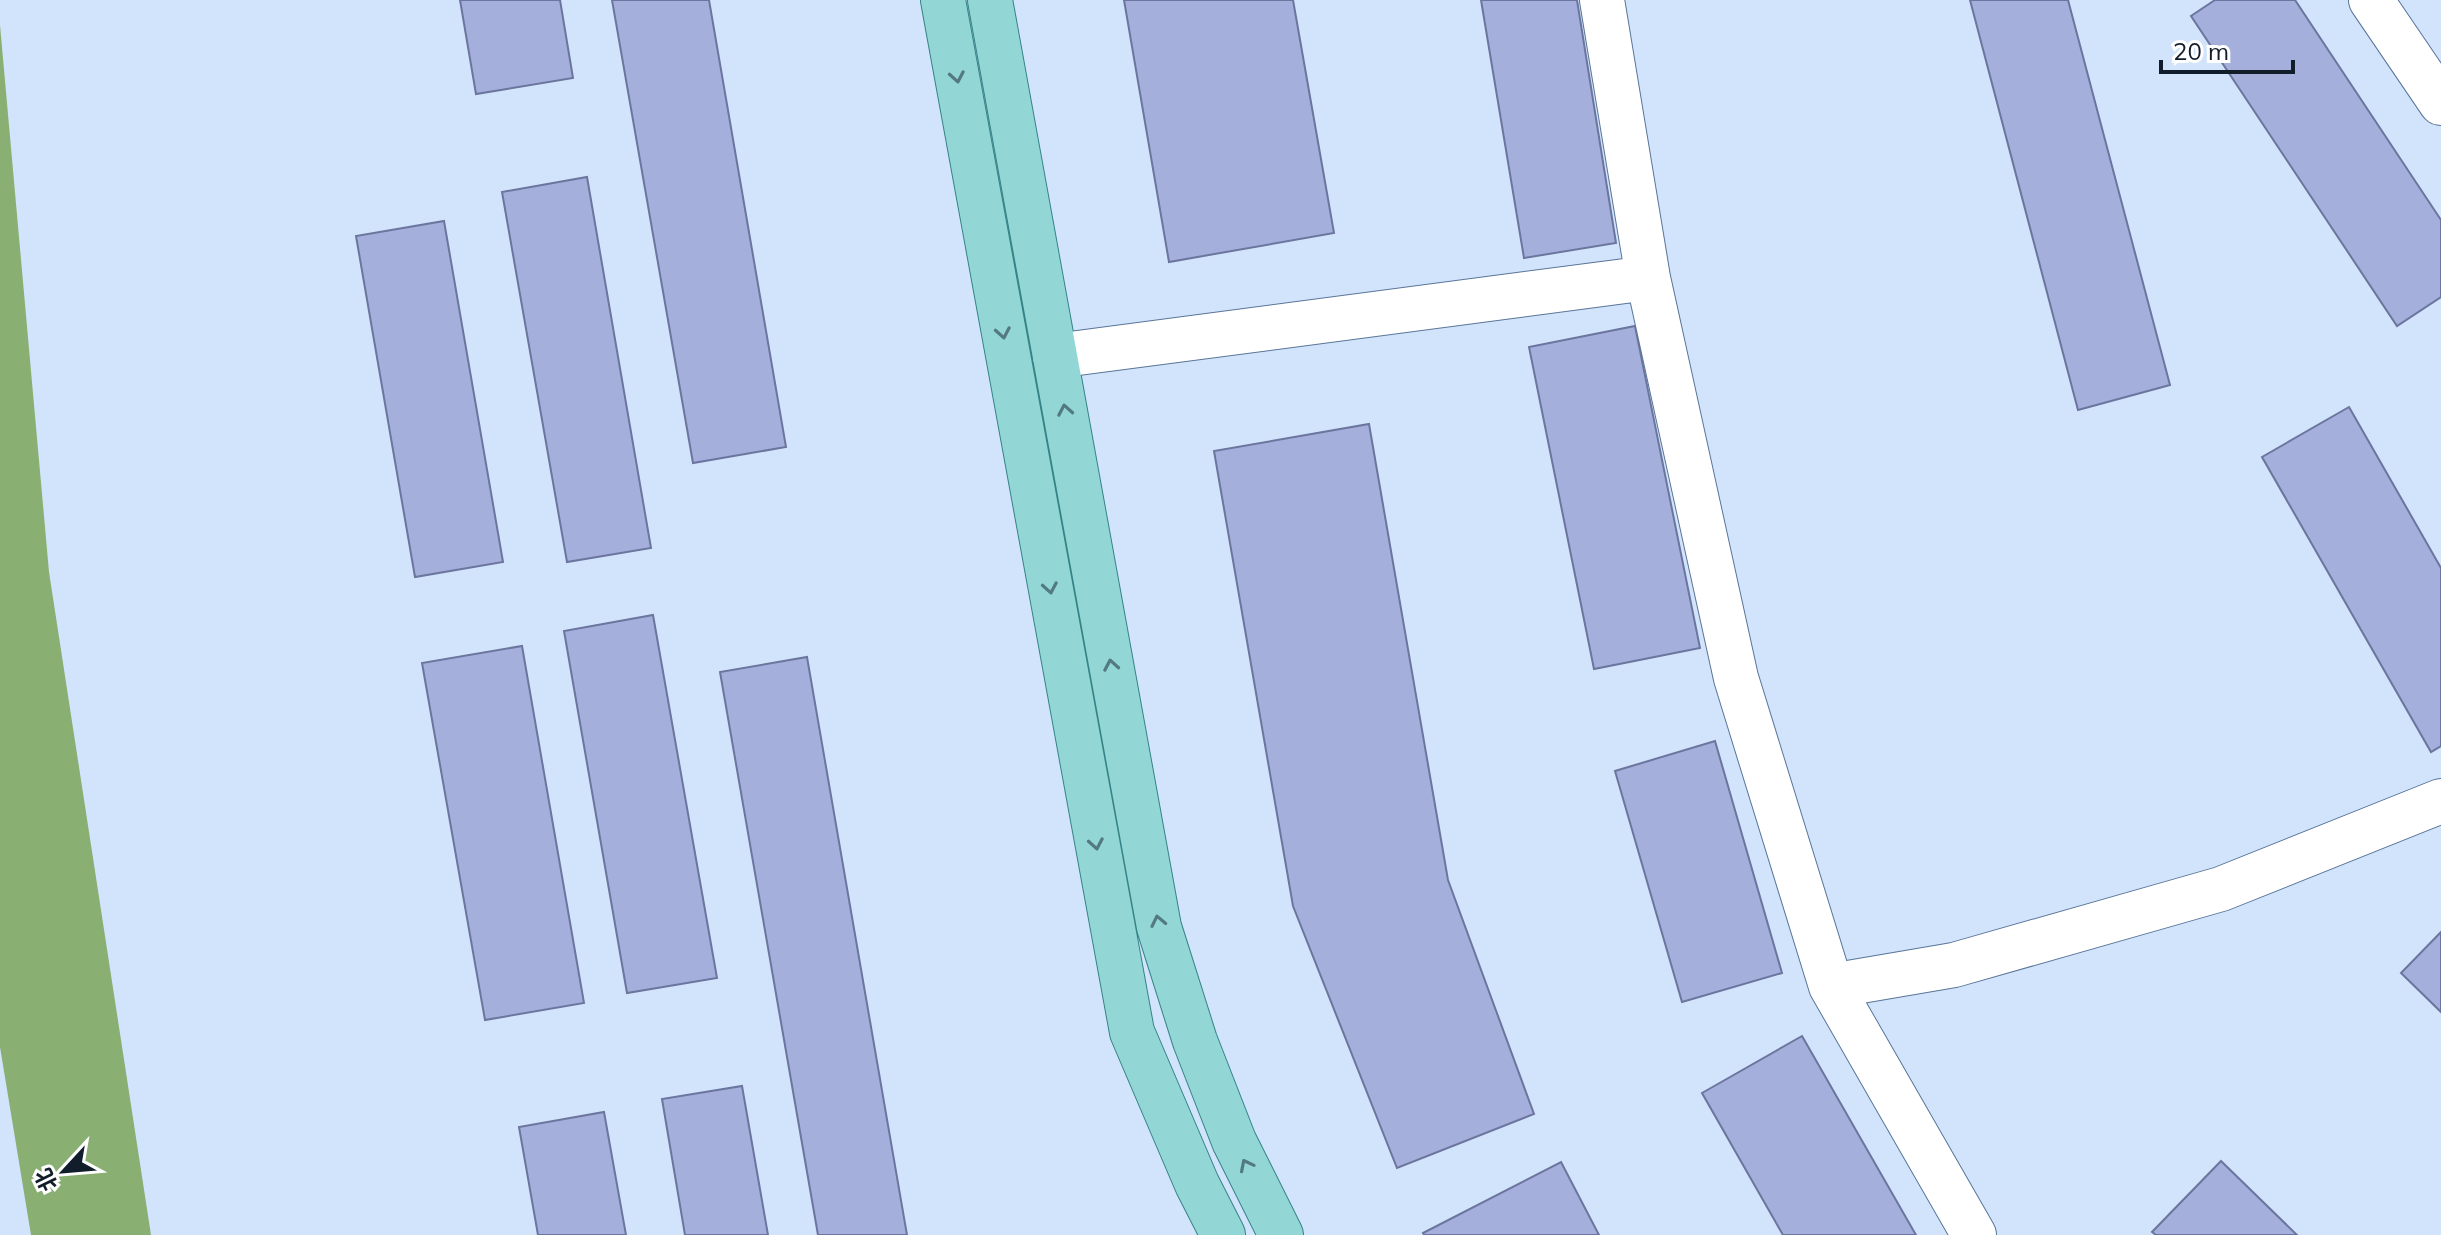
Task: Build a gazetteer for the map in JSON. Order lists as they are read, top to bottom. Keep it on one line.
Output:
{"scale_bar":"20 m","north":"bottom left"}
